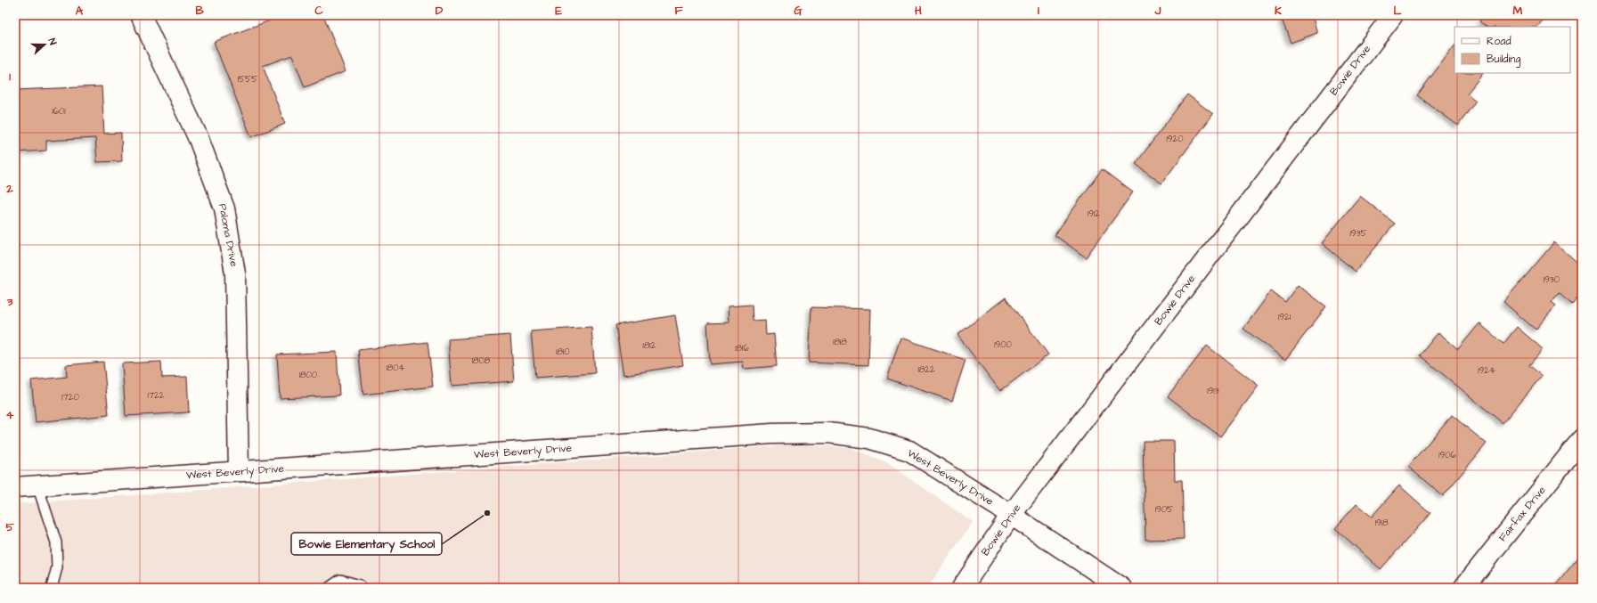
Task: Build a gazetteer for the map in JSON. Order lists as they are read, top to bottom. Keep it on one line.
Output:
{"streets":{"street":["Bowie Drive","Paloma Drive","West Beverly Drive","Fairfax Drive"]},"crossings":[["Bowie Drive","West Beverly Drive"],["Paloma Drive","West Beverly Drive"]],"places":["Bowie Elementary School"],"house_numbers":["1555","1601","1920","1912","1935","1930","1921","1818","1900","1812","1816","1810","1808","1804","1822","1924","1800","1913","1722","1720","1906","1905","1918"],"legend":["Road","Building"],"north":"right","grid":{"columns":["A","B","C","D","E","F","G","H","I","J","K","L","M"],"rows":["1","2","3","4","5"]}}
